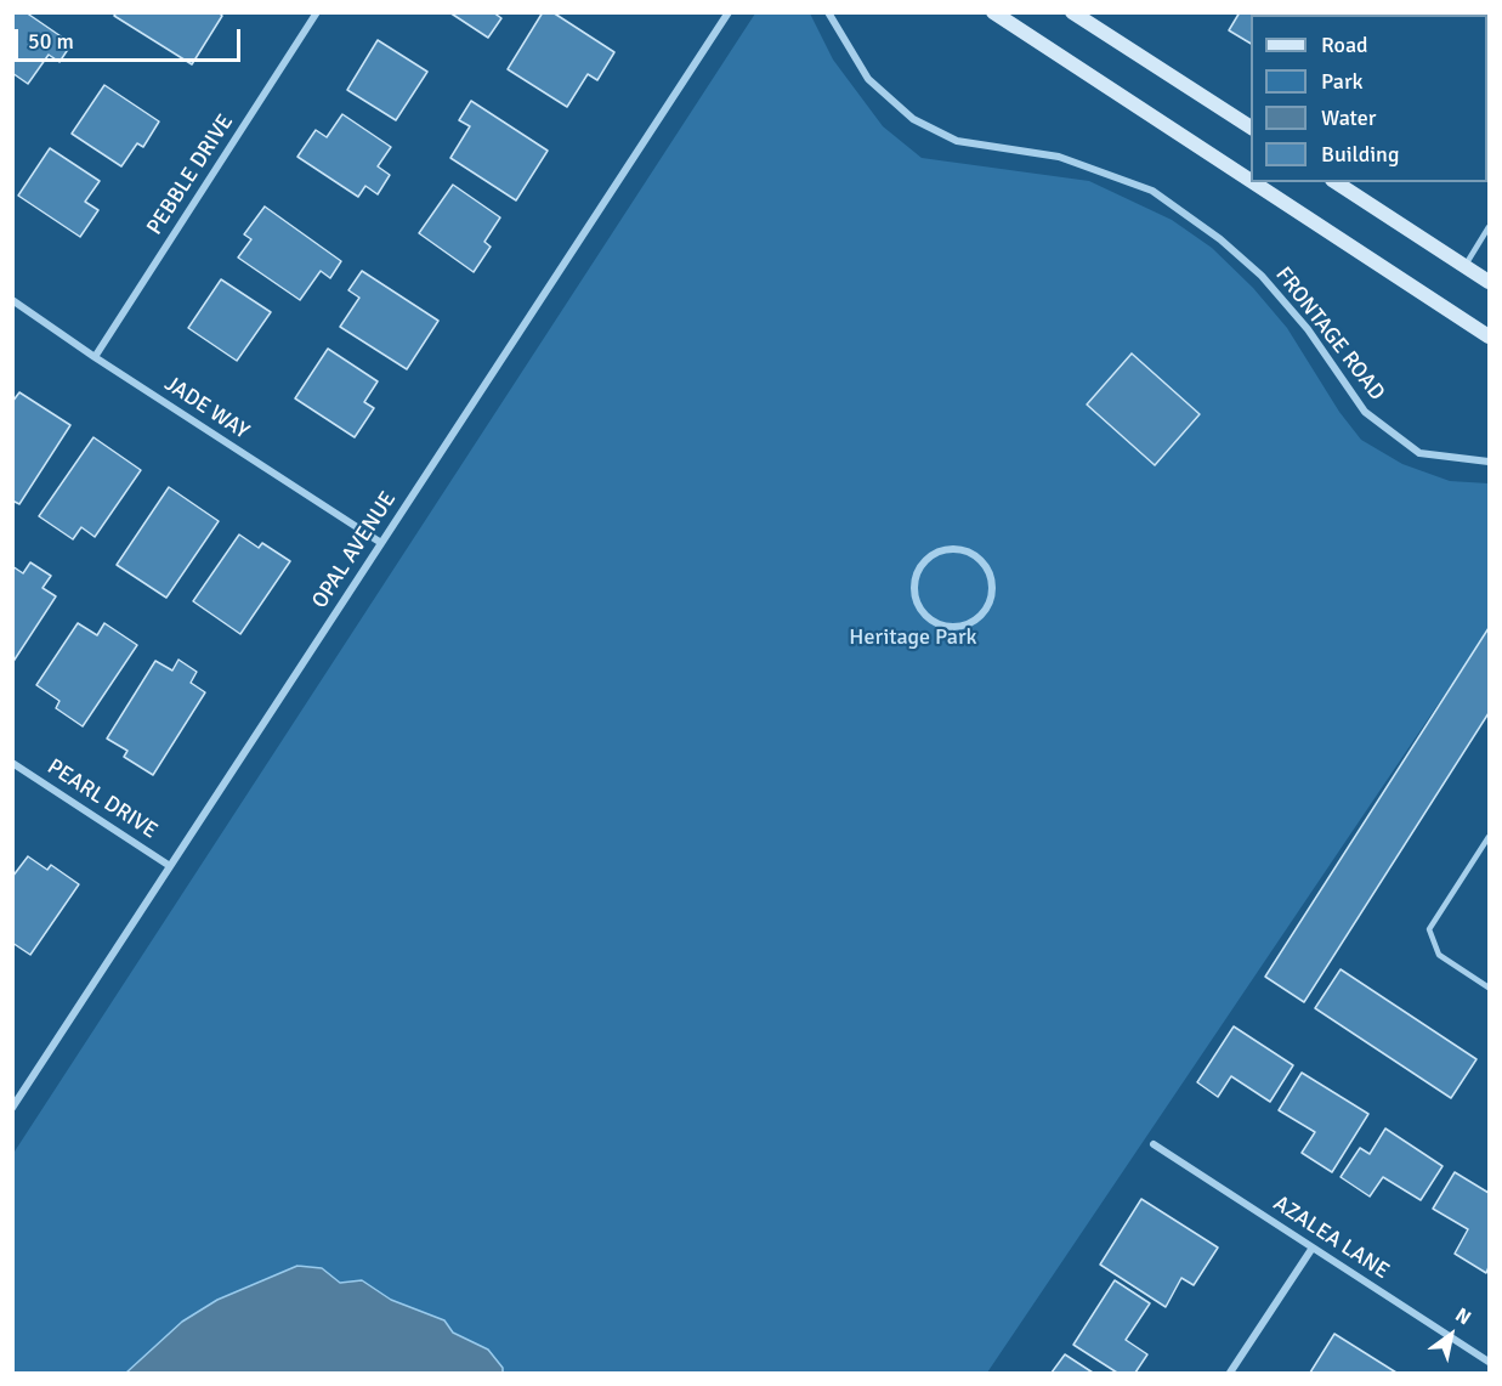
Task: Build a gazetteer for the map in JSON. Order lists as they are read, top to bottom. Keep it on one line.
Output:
{"streets":{"street":["PEBBLE DRIVE","FRONTAGE ROAD","JADE WAY","OPAL AVENUE","PEARL DRIVE","AZALEA LANE"]},"crossings":[["PEBBLE DRIVE","JADE WAY"],["JADE WAY","OPAL AVENUE"],["OPAL AVENUE","PEARL DRIVE"]],"parks":["Heritage Park"],"legend":["Road","Park","Water","Building"],"scale_bar":"50 m","north":"top right"}
